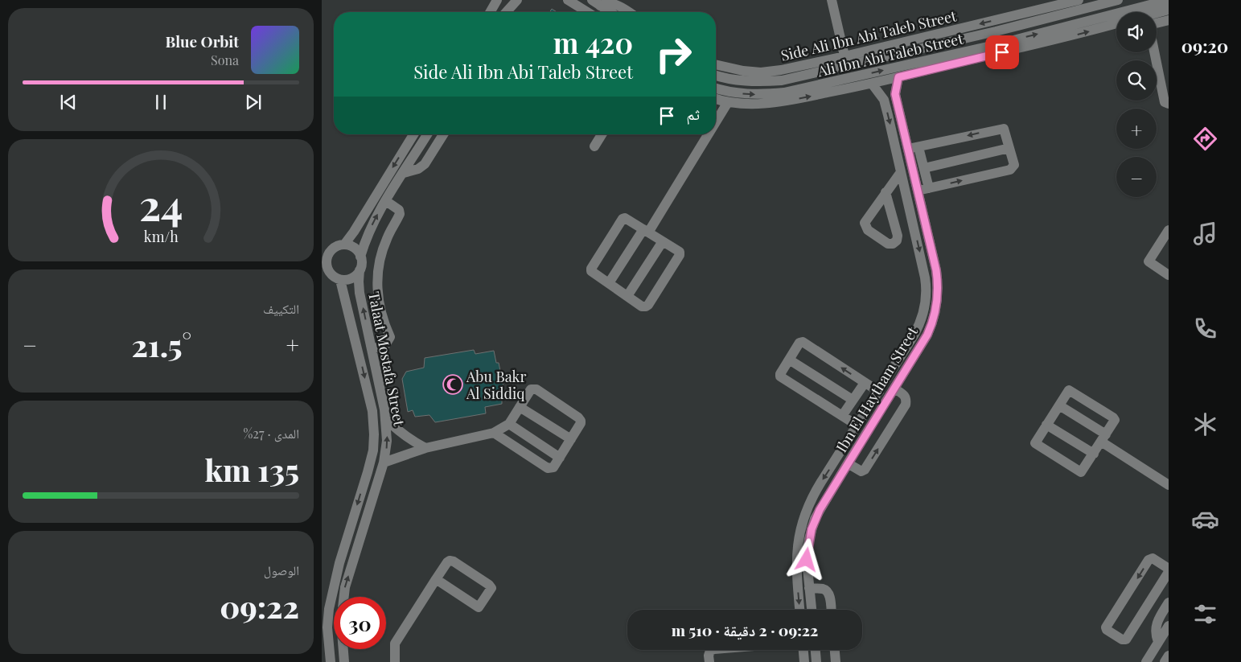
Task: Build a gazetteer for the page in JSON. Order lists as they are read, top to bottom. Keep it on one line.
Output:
{"streets":{"street":["Side Ali Ibn Abi Taleb Street","Ali Ibn Abi Taleb Street","Talaat Mostafa Street","Ibn El Haytham Street"]},"crossings":[["Side Ali Ibn Abi Taleb Street","Ali Ibn Abi Taleb Street"]],"places":{"mosque":["Abu Bakr Al Siddiq"]},"page":{"tabs":"09:20","map_buttons":["+","−"],"turn":["420 m","Side Ali Ibn Abi Taleb Street"],"song":["Blue Orbit","Sona"],"then":"ثم","tile":["التكييف",["المدى · 27%","135 km"],["الوصول","09:22"]],"heat":["−","21.5°","+"],"limit":"30","trip":"09:22 · 2 دقيقة · 510 m","gauge":["24","km/h"]}}
